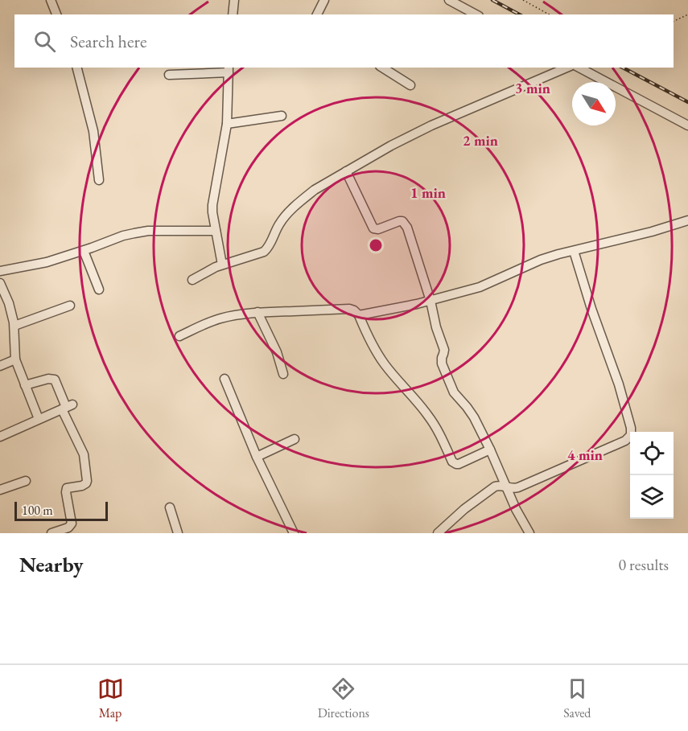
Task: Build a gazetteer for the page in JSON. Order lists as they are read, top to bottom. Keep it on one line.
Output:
{"scale_bar":"100 m","north":"bottom right","page":{"search":"Search here","scale":"100 m","heading":["Nearby","0 results"],"nav":["Map","Directions","Saved"]},"rings":["3 min","2 min","1 min","4 min"]}
